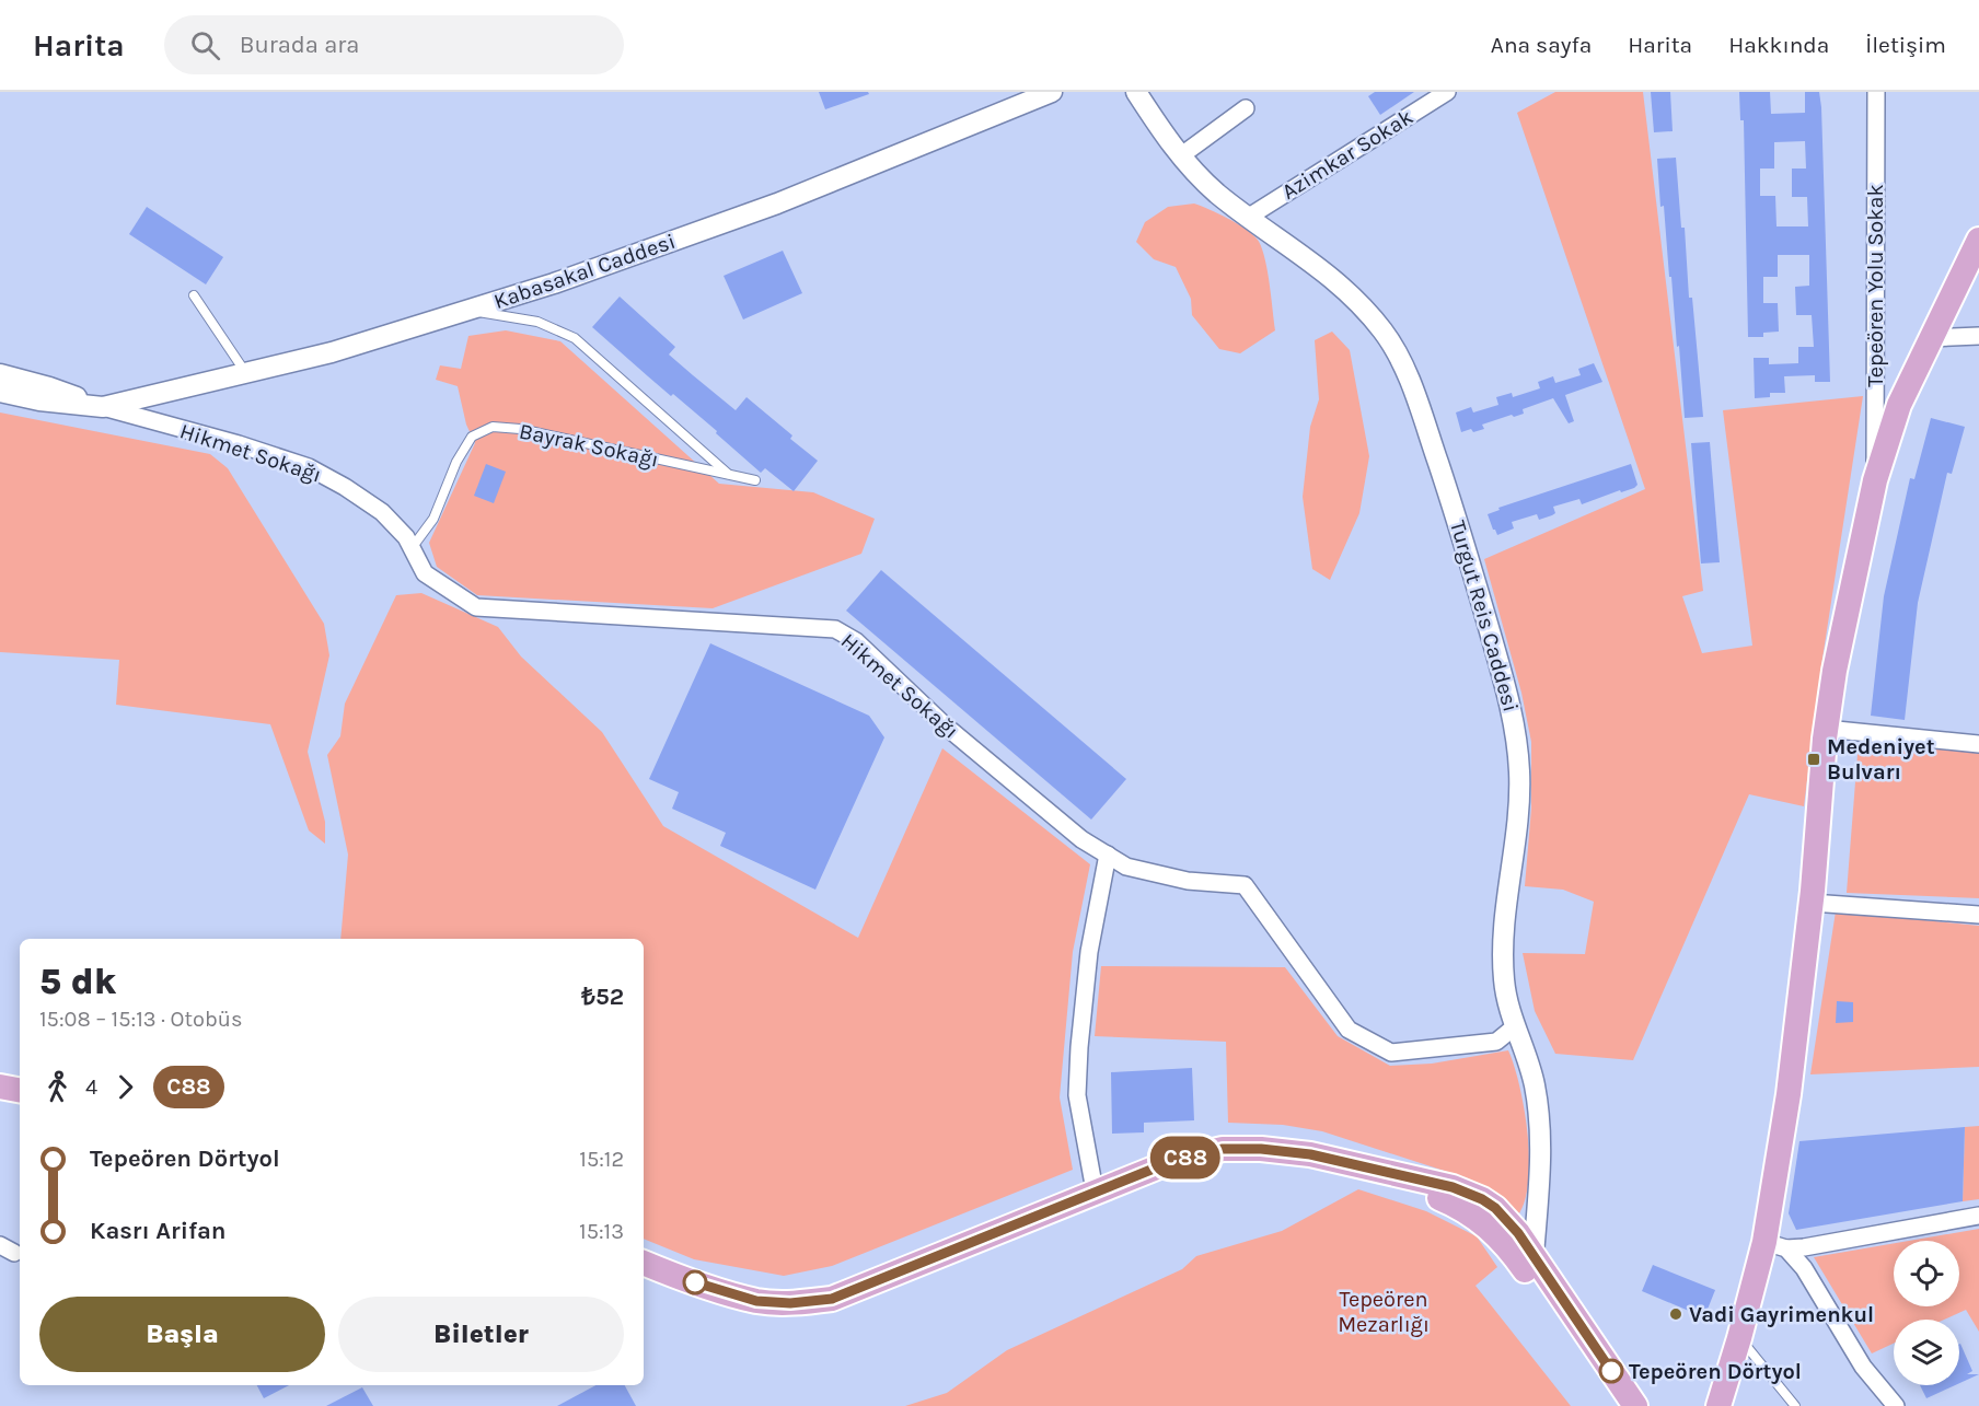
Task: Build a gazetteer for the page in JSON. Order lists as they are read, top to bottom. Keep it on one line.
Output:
{"streets":{"street":["Azimkar Sokak","Kabasakal Caddesi","Tepeören Yolu Sokak","Hikmet Sokağı","Turgut Reis Caddesi"],"lane":["Bayrak Sokağı"]},"crossings":[["Azimkar Sokak","Turgut Reis Caddesi"],["Kabasakal Caddesi","Hikmet Sokağı"],["Bayrak Sokağı","Hikmet Sokağı"],["Hikmet Sokağı","Turgut Reis Caddesi"]],"parks":["Tepeören Mezarlığı"],"places":{"transit":["Medeniyet Bulvarı"],"other":["Vadi Gayrimenkul","Tepeören Dörtyol"]},"lines":["bus line C88"],"page":{"header":"Harita","search":"Burada ara","nav":["Ana sayfa","Harita","Hakkında","İletişim"],"on_map":"C88","heading":["5 dk","15:08 – 15:13 · Otobüs","₺52"],"legs":["4","C88"],"list":[{"name":"Tepeören Dörtyol","value":"15:12"},{"name":"Kasrı Arifan","value":"15:13"}],"buttons":["Başla","Biletler"]}}
